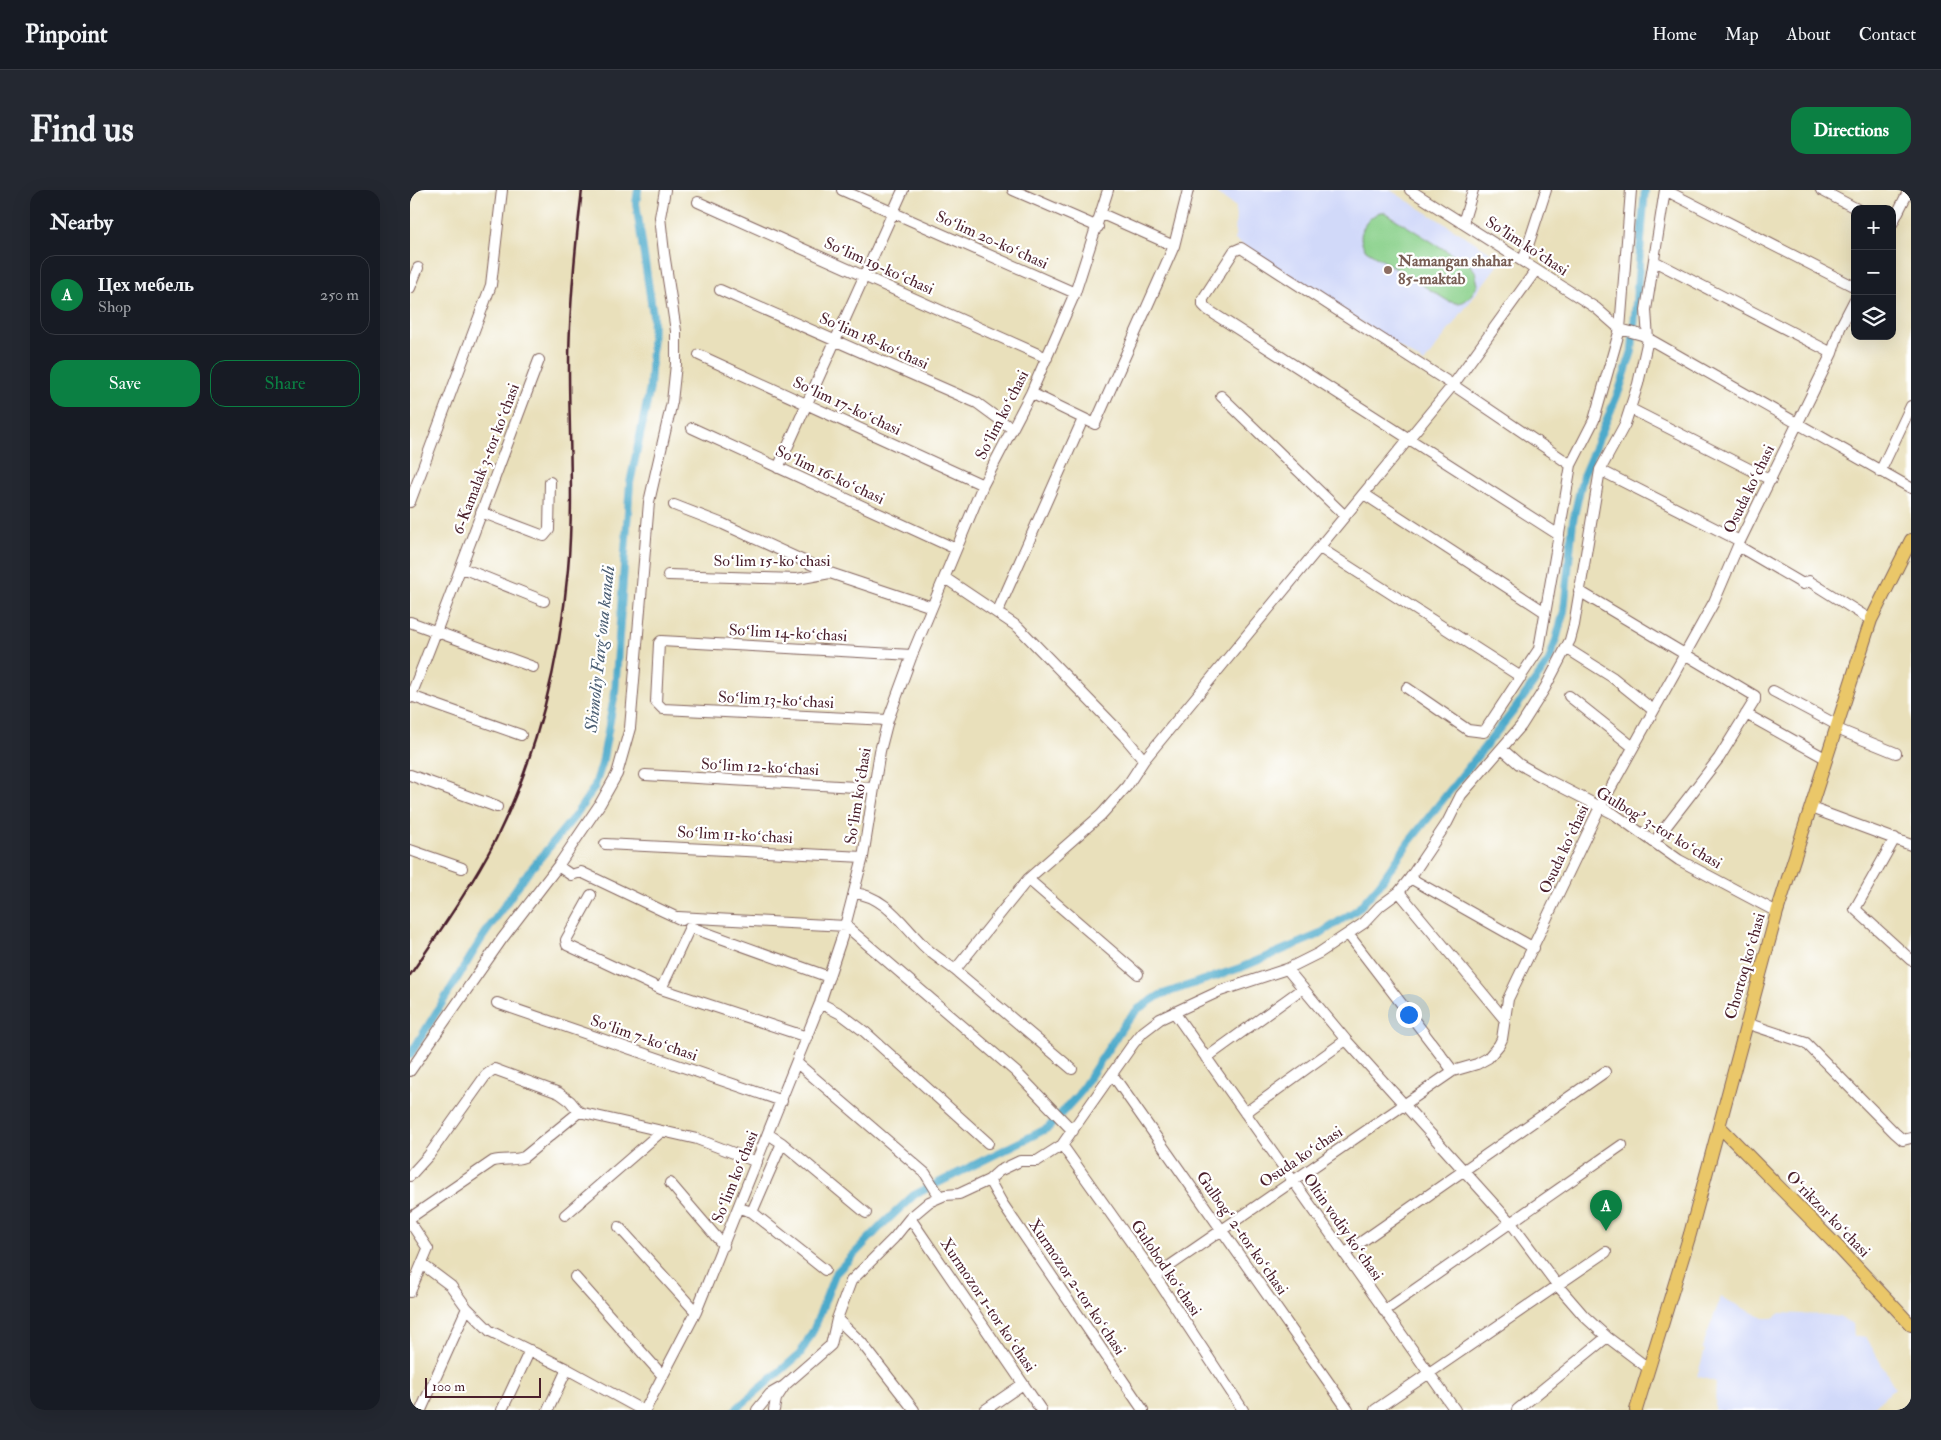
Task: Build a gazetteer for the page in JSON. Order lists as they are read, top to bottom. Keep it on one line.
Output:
{"streets":{"main road":["Chortoq koʻchasi","Oʻrikzor koʻchasi"],"street":["Soʻlim 20-koʻchasi","So'lim ko'chasi","Soʻlim 19-koʻchasi","Soʻlim 18-koʻchasi","Soʻlim 17-koʻchasi","Soʻlim koʻchasi","6-Kamalak 3-tor koʻchasi","Soʻlim 16-koʻchasi","Osuda koʻchasi","Soʻlim 15-koʻchasi","Soʻlim 14-koʻchasi","Soʻlim 13-koʻchasi","Soʻlim 12-koʻchasi","Gulbog' 3-tor koʻchasi","Soʻlim 11-koʻchasi","Soʻlim 7-koʻchasi","Oltin vodiy koʻchasi","Gulbogʻ 2-tor koʻchasi","Gulobod koʻchasi","Xurmozor 2-tor koʻchasi","Xurmozor 1-tor koʻchasi"]},"crossings":[["Soʻlim 20-koʻchasi","Soʻlim koʻchasi"],["Soʻlim 19-koʻchasi","Soʻlim koʻchasi"],["Soʻlim 18-koʻchasi","Soʻlim koʻchasi"],["Soʻlim 17-koʻchasi","Soʻlim koʻchasi"],["Soʻlim koʻchasi","Soʻlim 16-koʻchasi"],["Soʻlim koʻchasi","Soʻlim 15-koʻchasi"],["Soʻlim koʻchasi","Soʻlim 14-koʻchasi"],["Soʻlim koʻchasi","Soʻlim 13-koʻchasi"],["Soʻlim koʻchasi","Soʻlim 12-koʻchasi"],["Soʻlim koʻchasi","Soʻlim 11-koʻchasi"],["Soʻlim koʻchasi","Soʻlim 7-koʻchasi"],["Osuda koʻchasi","Gulbog' 3-tor koʻchasi"],["Osuda koʻchasi","Oltin vodiy koʻchasi"],["Osuda koʻchasi","Gulbogʻ 2-tor koʻchasi"],["Osuda koʻchasi","Gulobod koʻchasi"],["Soʻlim 14-koʻchasi","Soʻlim 13-koʻchasi"],["Gulbog' 3-tor koʻchasi","Chortoq koʻchasi"],["Chortoq koʻchasi","Oʻrikzor koʻchasi"]],"water":["Shimoliy Fargʻona kanali"],"places":["Namangan shahar 85-maktab"],"scale_bar":"100 m","page":{"header":"Pinpoint","nav":["Home","Map","About","Contact"],"buttons":["Directions",["Save","Share"]],"title":"Find us","heading":"Nearby","map_buttons":["+","−"],"list":[{"mark":"A","name":"Цех мебель","note":"Shop","value":"250 m"}],"pins":"A","scale":"100 m"}}
